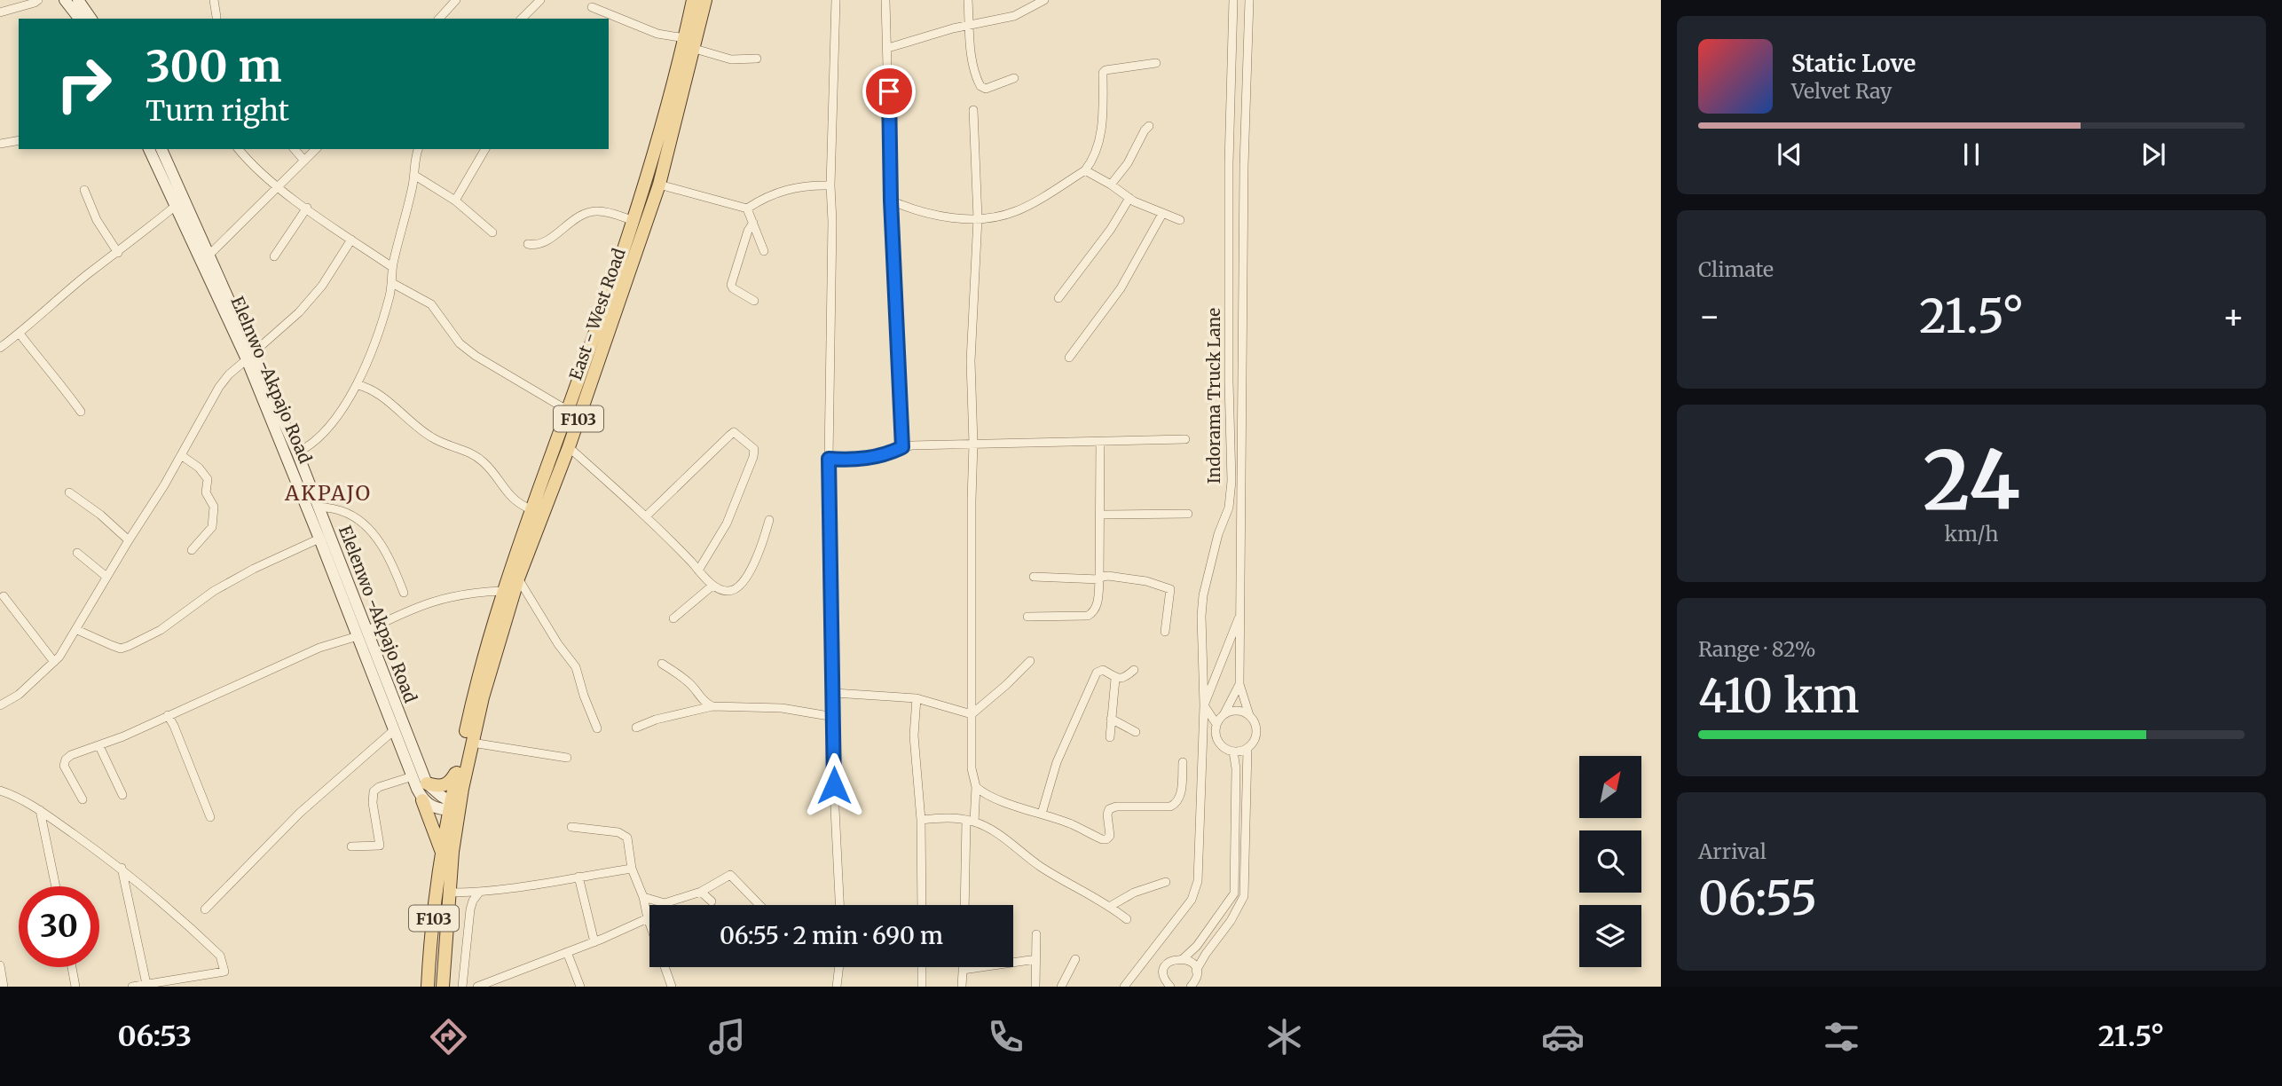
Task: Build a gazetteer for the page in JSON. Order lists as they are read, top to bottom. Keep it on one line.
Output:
{"streets":{"main road":["East - West Road","Elelnwo -Akpajo Road","F103","Elelenwo -Akpajo Road"],"street":["Indorama Truck Lane"]},"crossings":[["East - West Road","F103"],["Elelnwo -Akpajo Road","Elelenwo -Akpajo Road"]],"districts":["AKPAJO"],"north":"top right","page":{"turn":["300 m","Turn right"],"song":["Static Love","Velvet Ray"],"tile":["Climate",["24","km/h"],["Range · 82%","410 km"],["Arrival","06:55"]],"heat":["−","21.5°","+"],"limit":"30","trip":"06:55 · 2 min · 690 m","tabs":["06:53","21.5°"]}}
